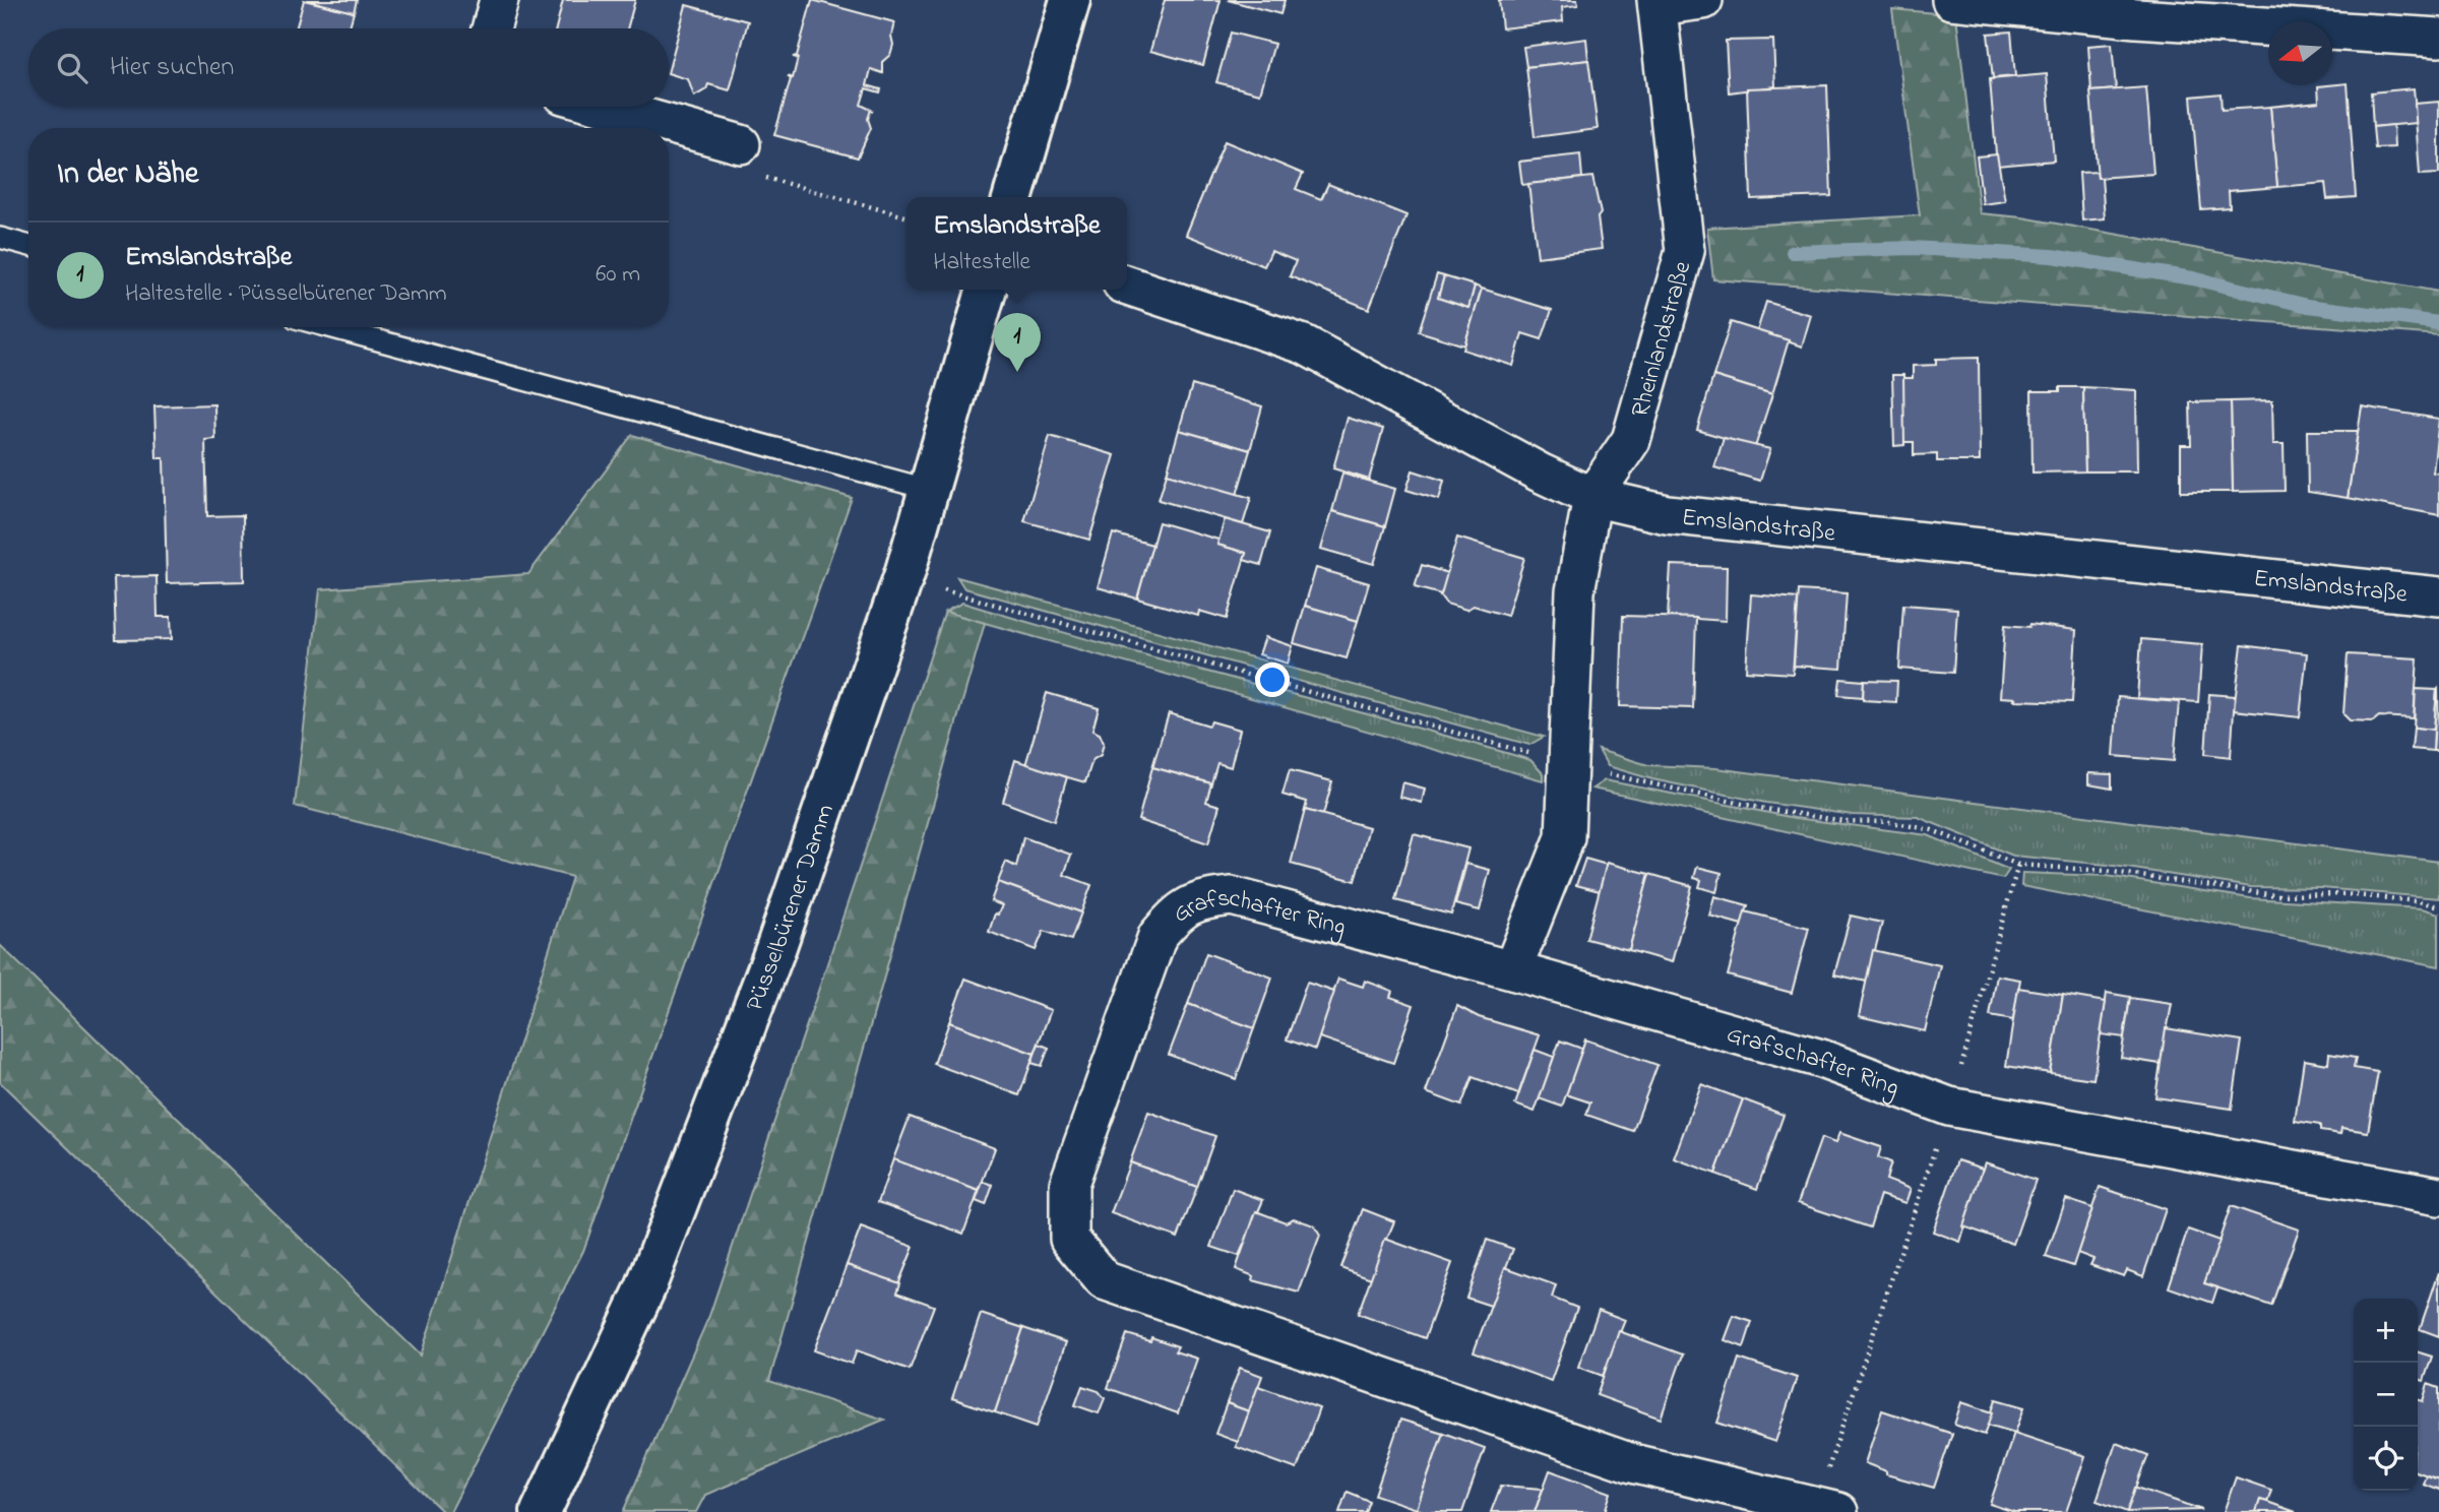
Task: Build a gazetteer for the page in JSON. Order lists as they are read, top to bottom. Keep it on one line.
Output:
{"streets":{"main road":["Püsselbürener Damm"],"street":["Rheinlandstraße","Emslandstraße","Grafschafter Ring"]},"crossings":[["Rheinlandstraße","Emslandstraße"]],"north":"left","page":{"search":"Hier suchen","heading":"In der Nähe","popup":["Emslandstraße","Haltestelle"],"list":[{"mark":"1","name":"Emslandstraße","note":"Haltestelle · Püsselbürener Damm","value":"60 m"}],"pins":"1","map_buttons":["+","−"]}}
